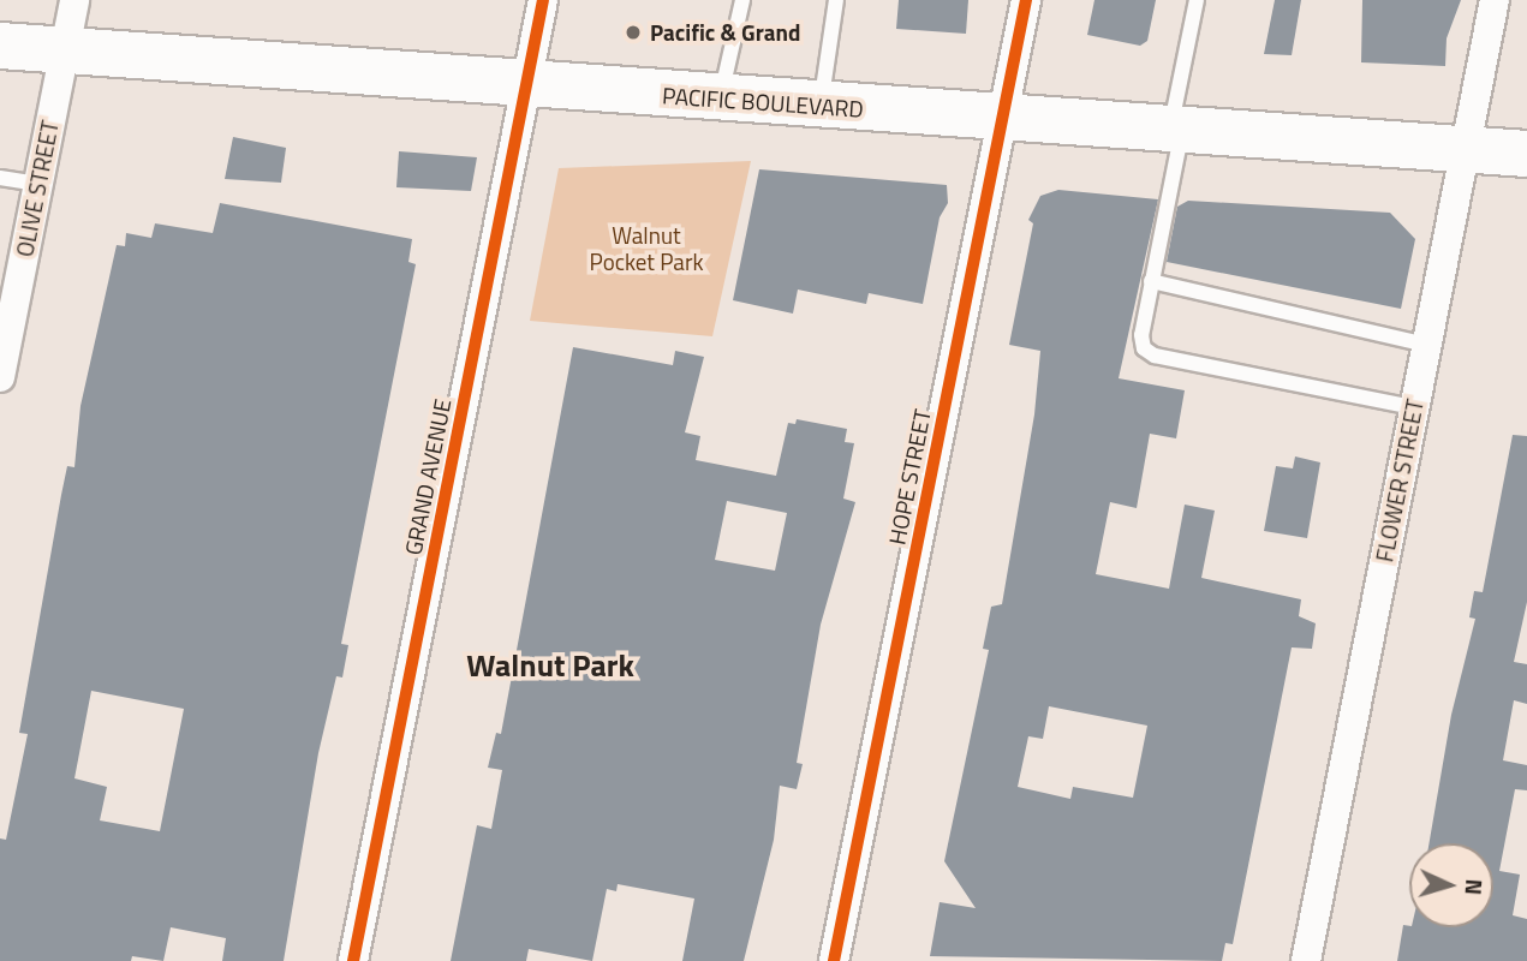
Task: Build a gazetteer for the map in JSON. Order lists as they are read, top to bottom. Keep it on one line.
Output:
{"streets":{"main road":["PACIFIC BOULEVARD"],"street":["OLIVE STREET","GRAND AVENUE","HOPE STREET","FLOWER STREET"]},"crossings":[["PACIFIC BOULEVARD","OLIVE STREET"],["PACIFIC BOULEVARD","GRAND AVENUE"],["PACIFIC BOULEVARD","HOPE STREET"],["PACIFIC BOULEVARD","FLOWER STREET"]],"districts":["Walnut Park"],"parks":["Walnut Pocket Park"],"places":["Pacific & Grand"],"north":"right"}
